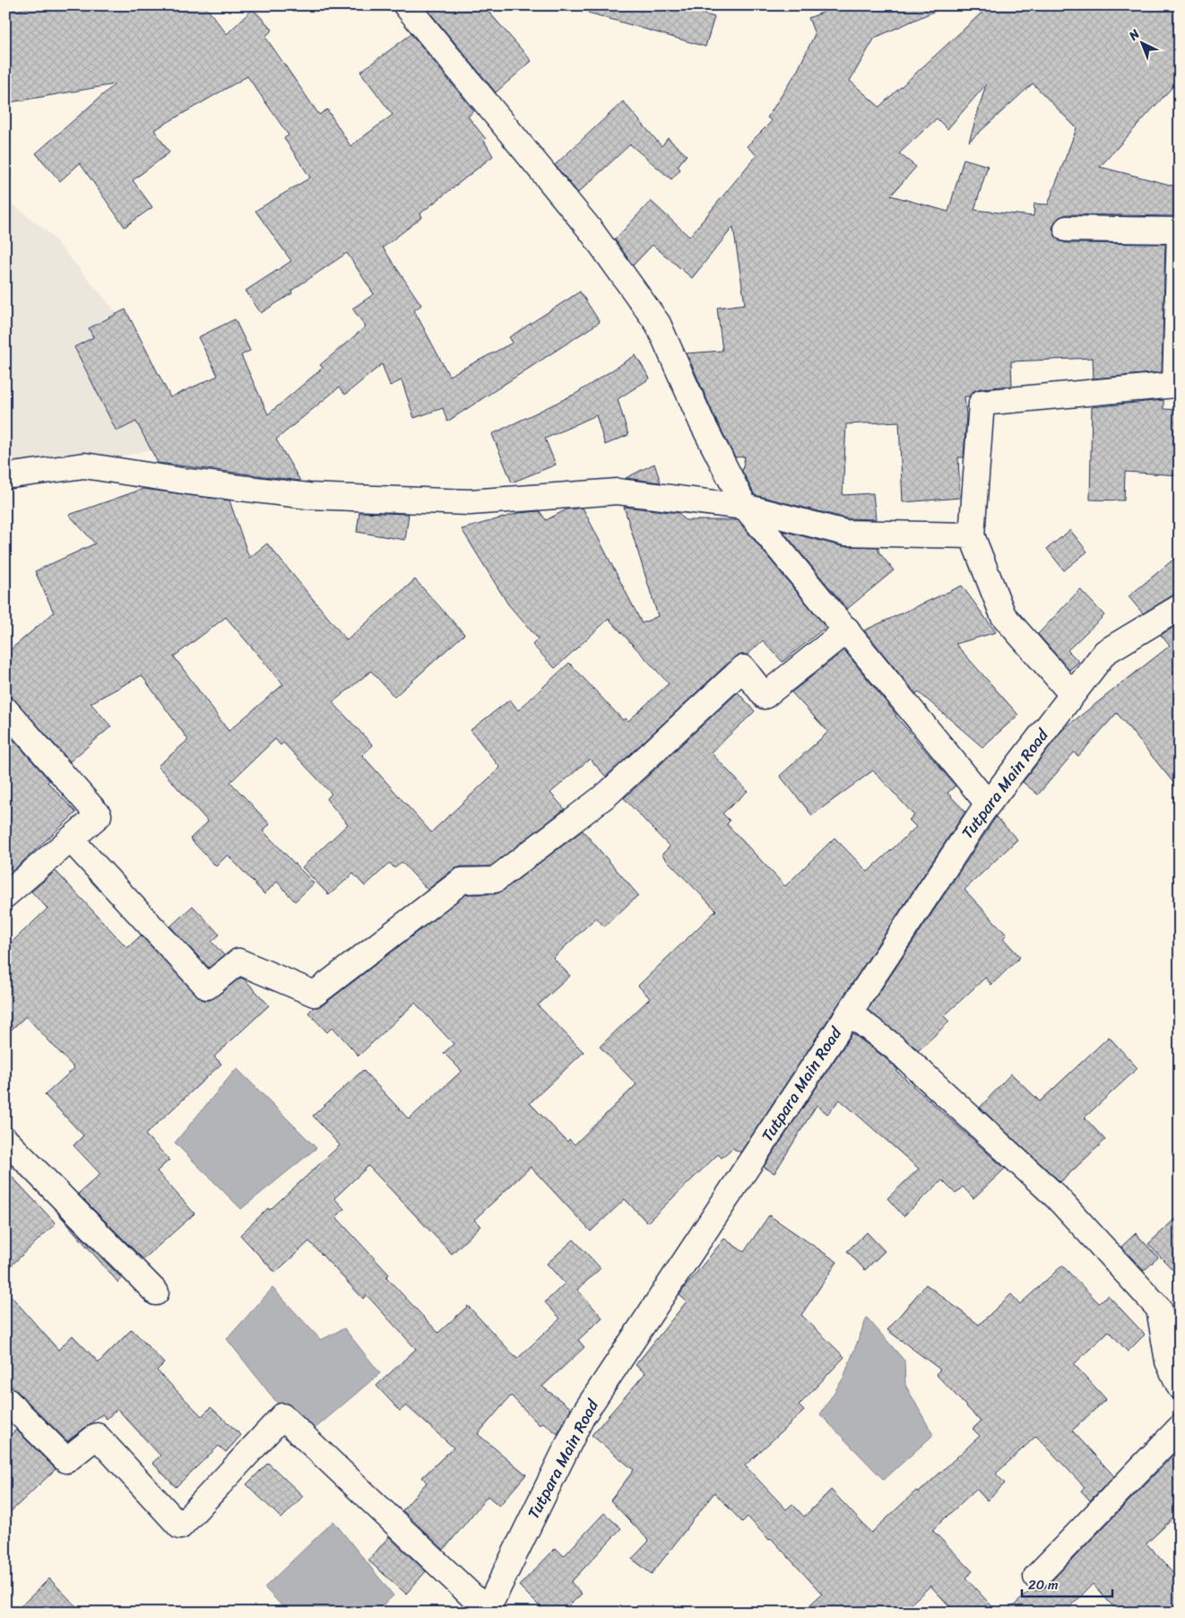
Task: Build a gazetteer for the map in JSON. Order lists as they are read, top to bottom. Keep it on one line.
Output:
{"streets":{"street":["Tutpara Main Road"]},"scale_bar":"20 m","north":"top left"}
